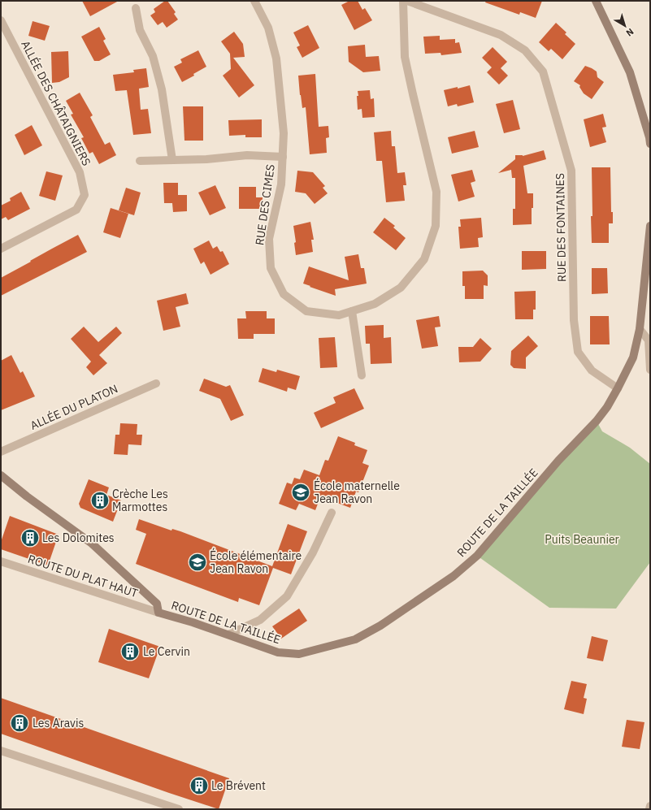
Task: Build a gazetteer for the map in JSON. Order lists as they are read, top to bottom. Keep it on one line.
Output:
{"streets":{"street":["ALLÉE DES CHÂTAIGNIERS","RUE DES CIMES","RUE DES FONTAINES","ALLÉE DU PLATON","ROUTE DE LA TAILLÉE","ROUTE DU PLAT HAUT"]},"crossings":[["RUE DES FONTAINES","ROUTE DE LA TAILLÉE"],["ROUTE DE LA TAILLÉE","ROUTE DU PLAT HAUT"]],"parks":["Puits Beaunier"],"places":{"school or university":["École maternelle Jean Ravon","École élémentaire Jean Ravon"],"building":["Crèche Les Marmottes","Les Dolomites","Le Cervin","Les Aravis","Le Brévent"]},"north":"bottom right"}
